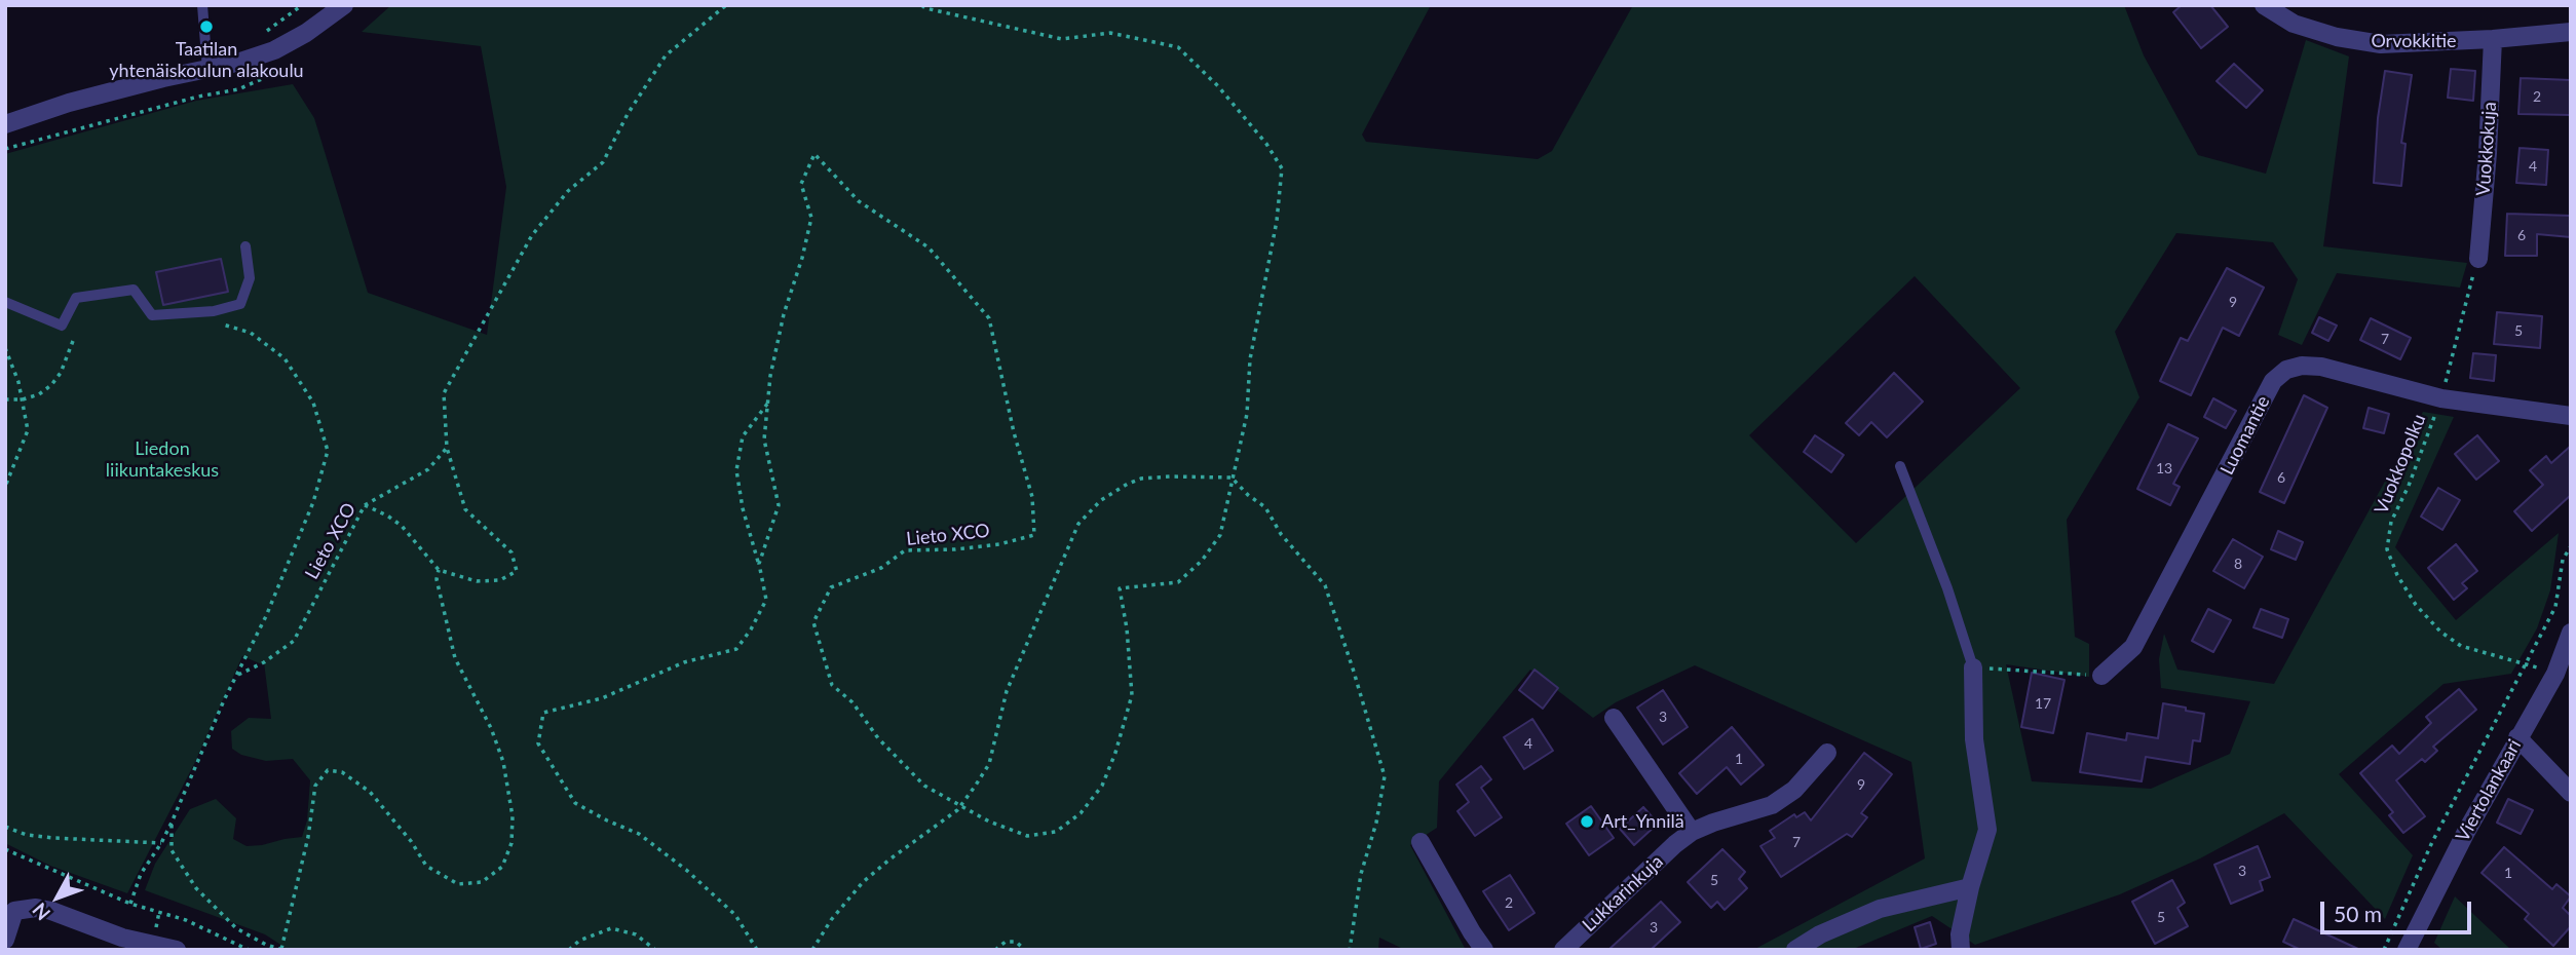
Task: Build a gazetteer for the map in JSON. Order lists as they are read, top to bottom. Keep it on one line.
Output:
{"streets":{"street":["Orvokkitie","Vuokkokuja","Luomantie","Viertolankaari","Lukkarinkuja"],"path":["Vuokkopolku","Lieto XCO"]},"crossings":[["Orvokkitie","Vuokkokuja"],["Vuokkokuja","Vuokkopolku"],["Luomantie","Vuokkopolku"],["Vuokkopolku","Viertolankaari"]],"parks":["Liedon liikuntakeskus"],"places":["Taatilan yhtenäiskoulun alakoulu","Art_Ynnilä"],"house_numbers":["2","4","6","9","5","7","13","6","8","17","3","4","1","9","7","3","1","5","2","5","3"],"scale_bar":"50 m","north":"bottom left"}
